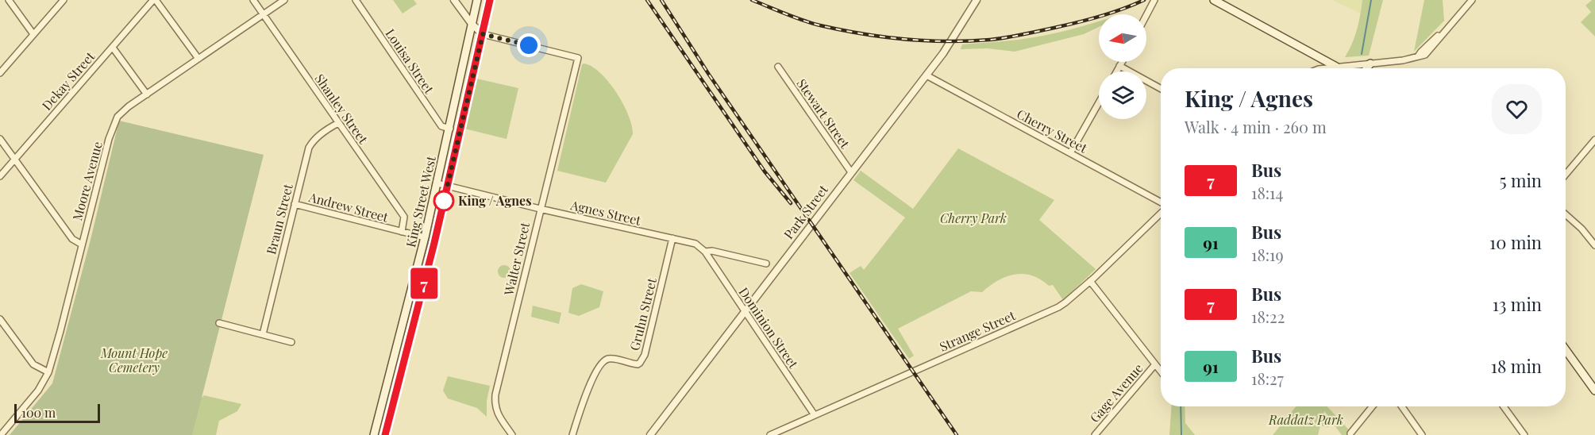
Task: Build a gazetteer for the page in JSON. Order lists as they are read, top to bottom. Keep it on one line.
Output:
{"streets":{"main road":["King Street West"],"street":["Louisa Street","Dekay Street","Shanley Street","Stewart Street","Cherry Street","Moore Avenue","Andrew Street","Park Street","Agnes Street","Braun Street","Walter Street","Gruhn Street","Dominion Street","Strange Street","Gage Avenue"]},"crossings":[["Louisa Street","King Street West"],["Shanley Street","Moore Avenue"],["Shanley Street","Andrew Street"],["Shanley Street","Braun Street"],["Stewart Street","Park Street"],["Cherry Street","Park Street"],["King Street West","Andrew Street"],["King Street West","Agnes Street"],["King Street West","Walter Street"],["Andrew Street","Braun Street"],["Park Street","Dominion Street"],["Agnes Street","Walter Street"],["Agnes Street","Gruhn Street"],["Agnes Street","Dominion Street"],["Dominion Street","Strange Street"]],"parks":["Cherry Park","Mount Hope Cemetery","Raddatz Park"],"places":["King / Agnes"],"lines":["bus line 7"],"scale_bar":"100 m","north":"left","page":{"on_map":"7","heading":["King / Agnes","Walk · 4 min · 260 m"],"list":[{"mark":"7","name":"Bus","note":"18:14","value":"5 min"},{"mark":"91","name":"Bus","note":"18:19","value":"10 min"},{"mark":"7","name":"Bus","note":"18:22","value":"13 min"},{"mark":"91","name":"Bus","note":"18:27","value":"18 min"}],"scale":"100 m"}}
